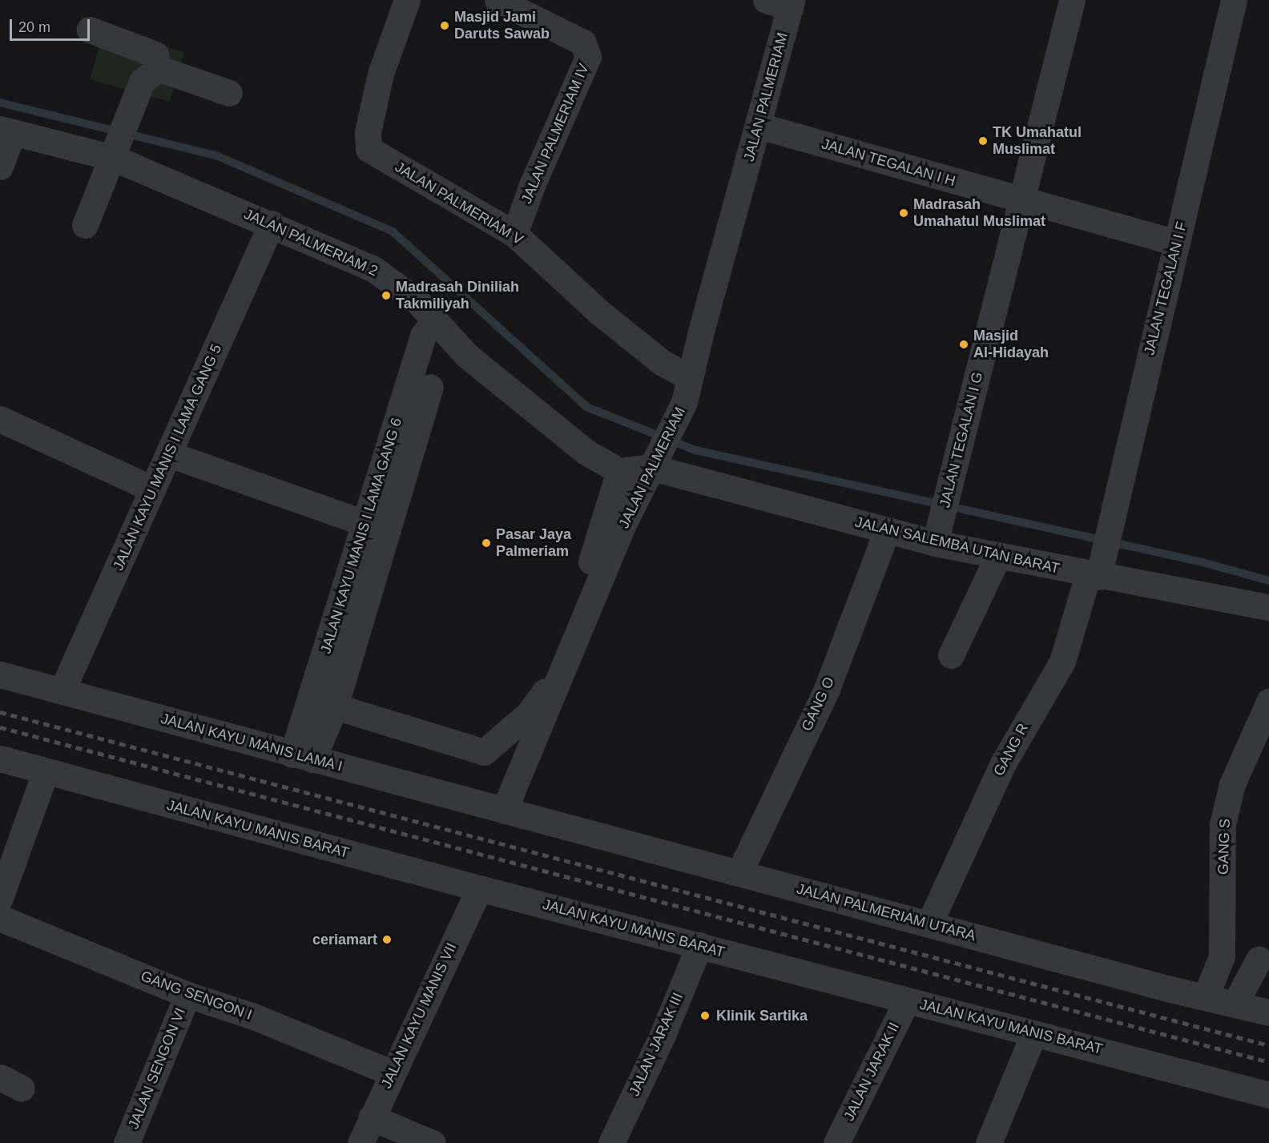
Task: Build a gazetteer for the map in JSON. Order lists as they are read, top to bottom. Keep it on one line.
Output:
{"streets":{"street":["JALAN PALMERIAM","JALAN PALMERIAM IV","JALAN TEGALAN I H","JALAN PALMERIAM V","JALAN PALMERIAM 2","JALAN TEGALAN I F","JALAN TEGALAN I G","JALAN KAYU MANIS I LAMA GANG 5","JALAN KAYU MANIS I LAMA GANG 6","JALAN SALEMBA UTAN BARAT","GANG O","JALAN KAYU MANIS LAMA I","GANG R","JALAN KAYU MANIS BARAT","GANG S","JALAN PALMERIAM UTARA","GANG SENGON I","JALAN KAYU MANIS VII","JALAN JARAK III","JALAN SENGON VI","JALAN JARAK II"]},"crossings":[["JALAN PALMERIAM","JALAN TEGALAN I H"],["JALAN PALMERIAM","JALAN PALMERIAM V"],["JALAN PALMERIAM","JALAN SALEMBA UTAN BARAT"],["JALAN PALMERIAM","JALAN KAYU MANIS LAMA I"],["JALAN PALMERIAM","JALAN PALMERIAM UTARA"],["JALAN PALMERIAM IV","JALAN PALMERIAM V"],["JALAN TEGALAN I H","JALAN TEGALAN I F"],["JALAN TEGALAN I H","JALAN TEGALAN I G"],["JALAN PALMERIAM 2","JALAN KAYU MANIS I LAMA GANG 5"],["JALAN PALMERIAM 2","JALAN KAYU MANIS I LAMA GANG 6"],["JALAN TEGALAN I F","JALAN SALEMBA UTAN BARAT"],["JALAN TEGALAN I F","GANG R"],["JALAN TEGALAN I G","JALAN SALEMBA UTAN BARAT"],["JALAN KAYU MANIS I LAMA GANG 5","JALAN KAYU MANIS LAMA I"],["JALAN KAYU MANIS I LAMA GANG 6","JALAN KAYU MANIS LAMA I"],["JALAN SALEMBA UTAN BARAT","GANG O"],["JALAN SALEMBA UTAN BARAT","GANG R"],["GANG O","JALAN PALMERIAM UTARA"],["JALAN KAYU MANIS LAMA I","JALAN PALMERIAM UTARA"],["GANG R","JALAN PALMERIAM UTARA"],["JALAN KAYU MANIS BARAT","JALAN KAYU MANIS VII"],["JALAN KAYU MANIS BARAT","JALAN JARAK III"],["JALAN KAYU MANIS BARAT","JALAN JARAK II"],["GANG S","JALAN PALMERIAM UTARA"],["GANG SENGON I","JALAN KAYU MANIS VII"],["GANG SENGON I","JALAN SENGON VI"]],"places":["Masjid Jami Daruts Sawab","TK Umahatul Muslimat","Madrasah Umahatul Muslimat","Madrasah Diniliah Takmiliyah","Masjid Al-Hidayah","Pasar Jaya Palmeriam","ceriamart","Klinik Sartika"],"scale_bar":"20 m"}
